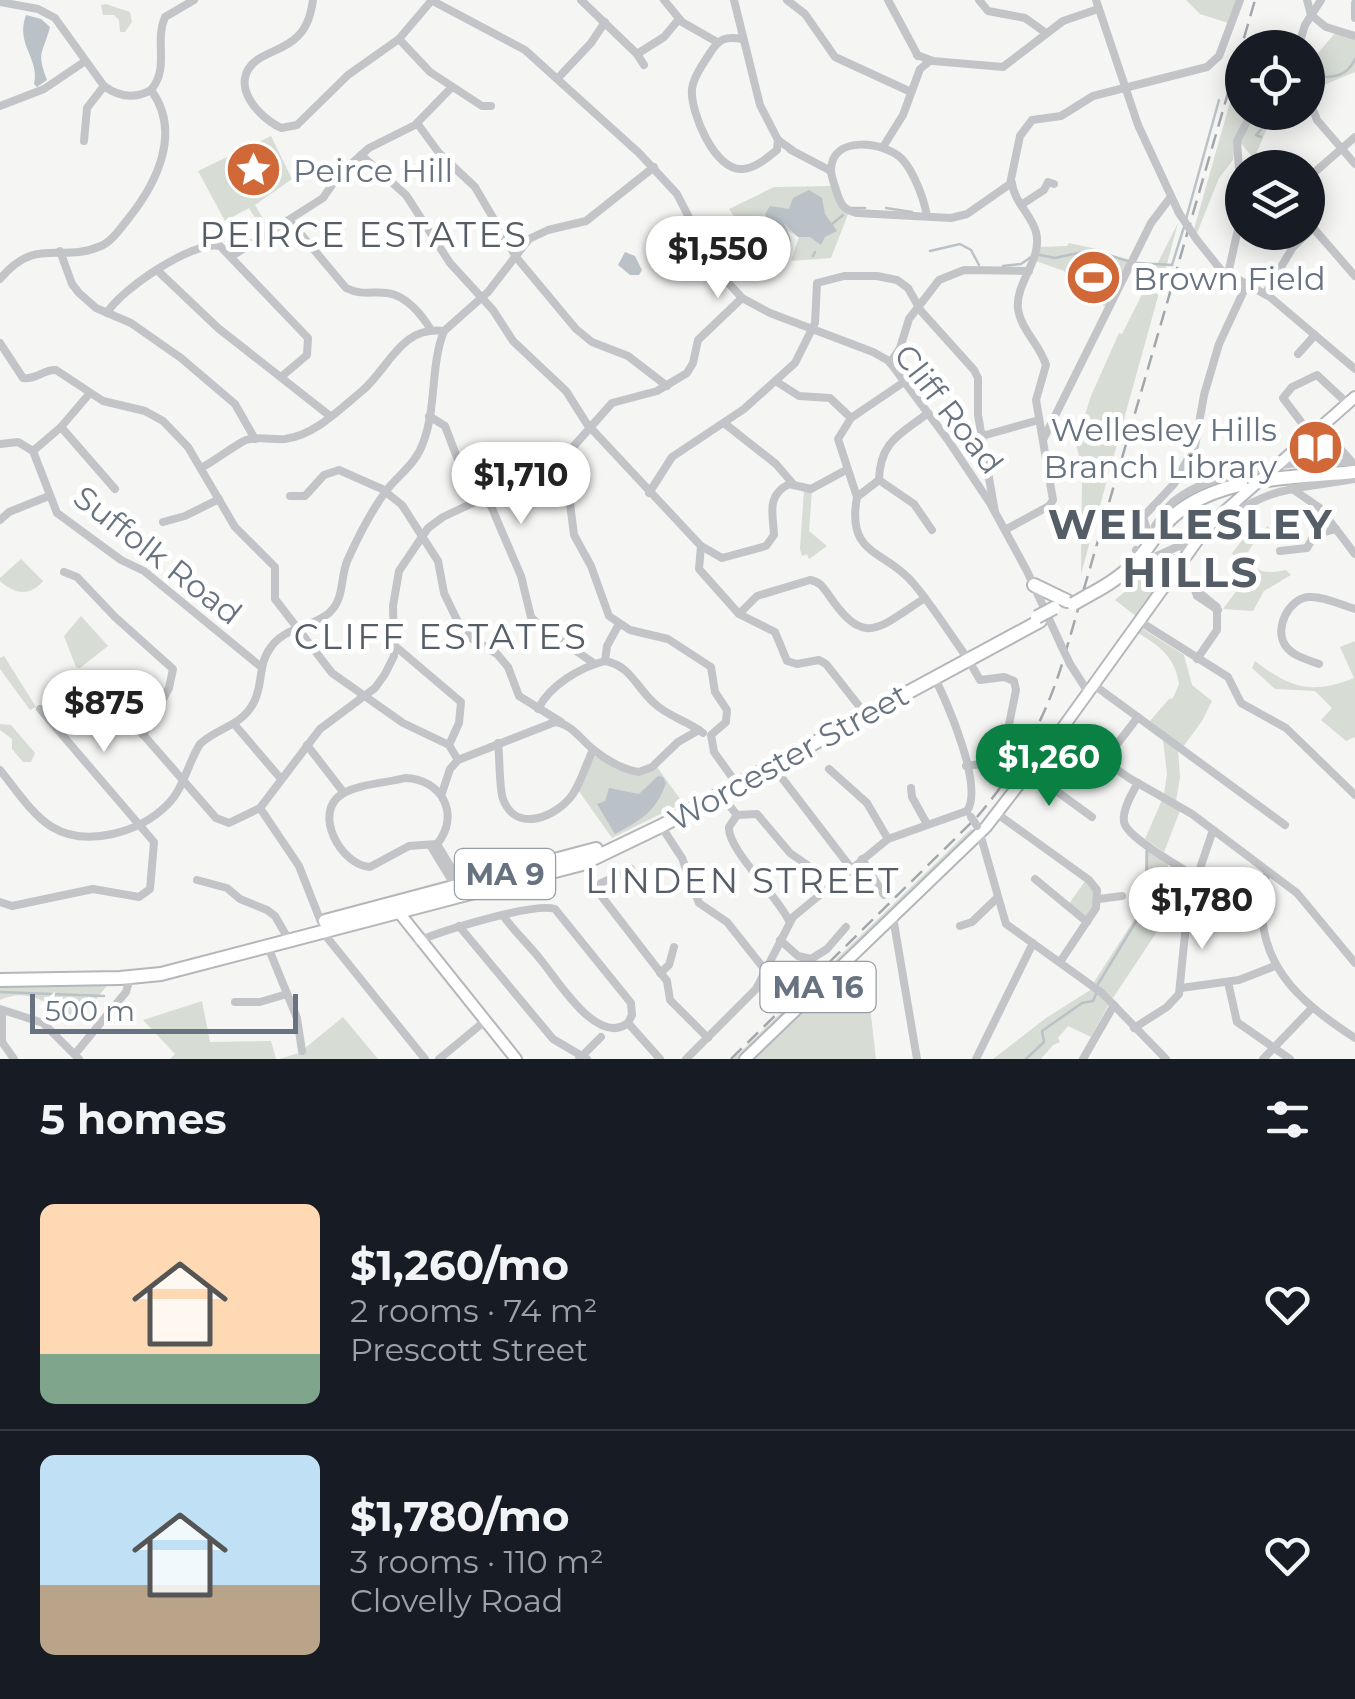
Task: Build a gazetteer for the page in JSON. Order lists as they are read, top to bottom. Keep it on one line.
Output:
{"streets":{"highway":["Worcester Street","MA 9"],"main road":["MA 16"],"street":["Cliff Road","Suffolk Road"]},"crossings":[["Cliff Road","MA 16"]],"districts":["PEIRCE ESTATES","WELLESLEY HILLS","CLIFF ESTATES","LINDEN STREET"],"places":{"place":["Peirce Hill"],"sports":["Brown Field"],"library":["Wellesley Hills Branch Library"]},"scale_bar":"500 m","page":{"price":["$1,550","$1,710","$875","$1,260","$1,780"],"scale":"500 m","heading":"5 homes","list":[{"name":"$1,260/mo","note":"2 rooms · 74 m² · Prescott Street"},{"name":"$1,780/mo","note":"3 rooms · 110 m² · Clovelly Road"}]}}
